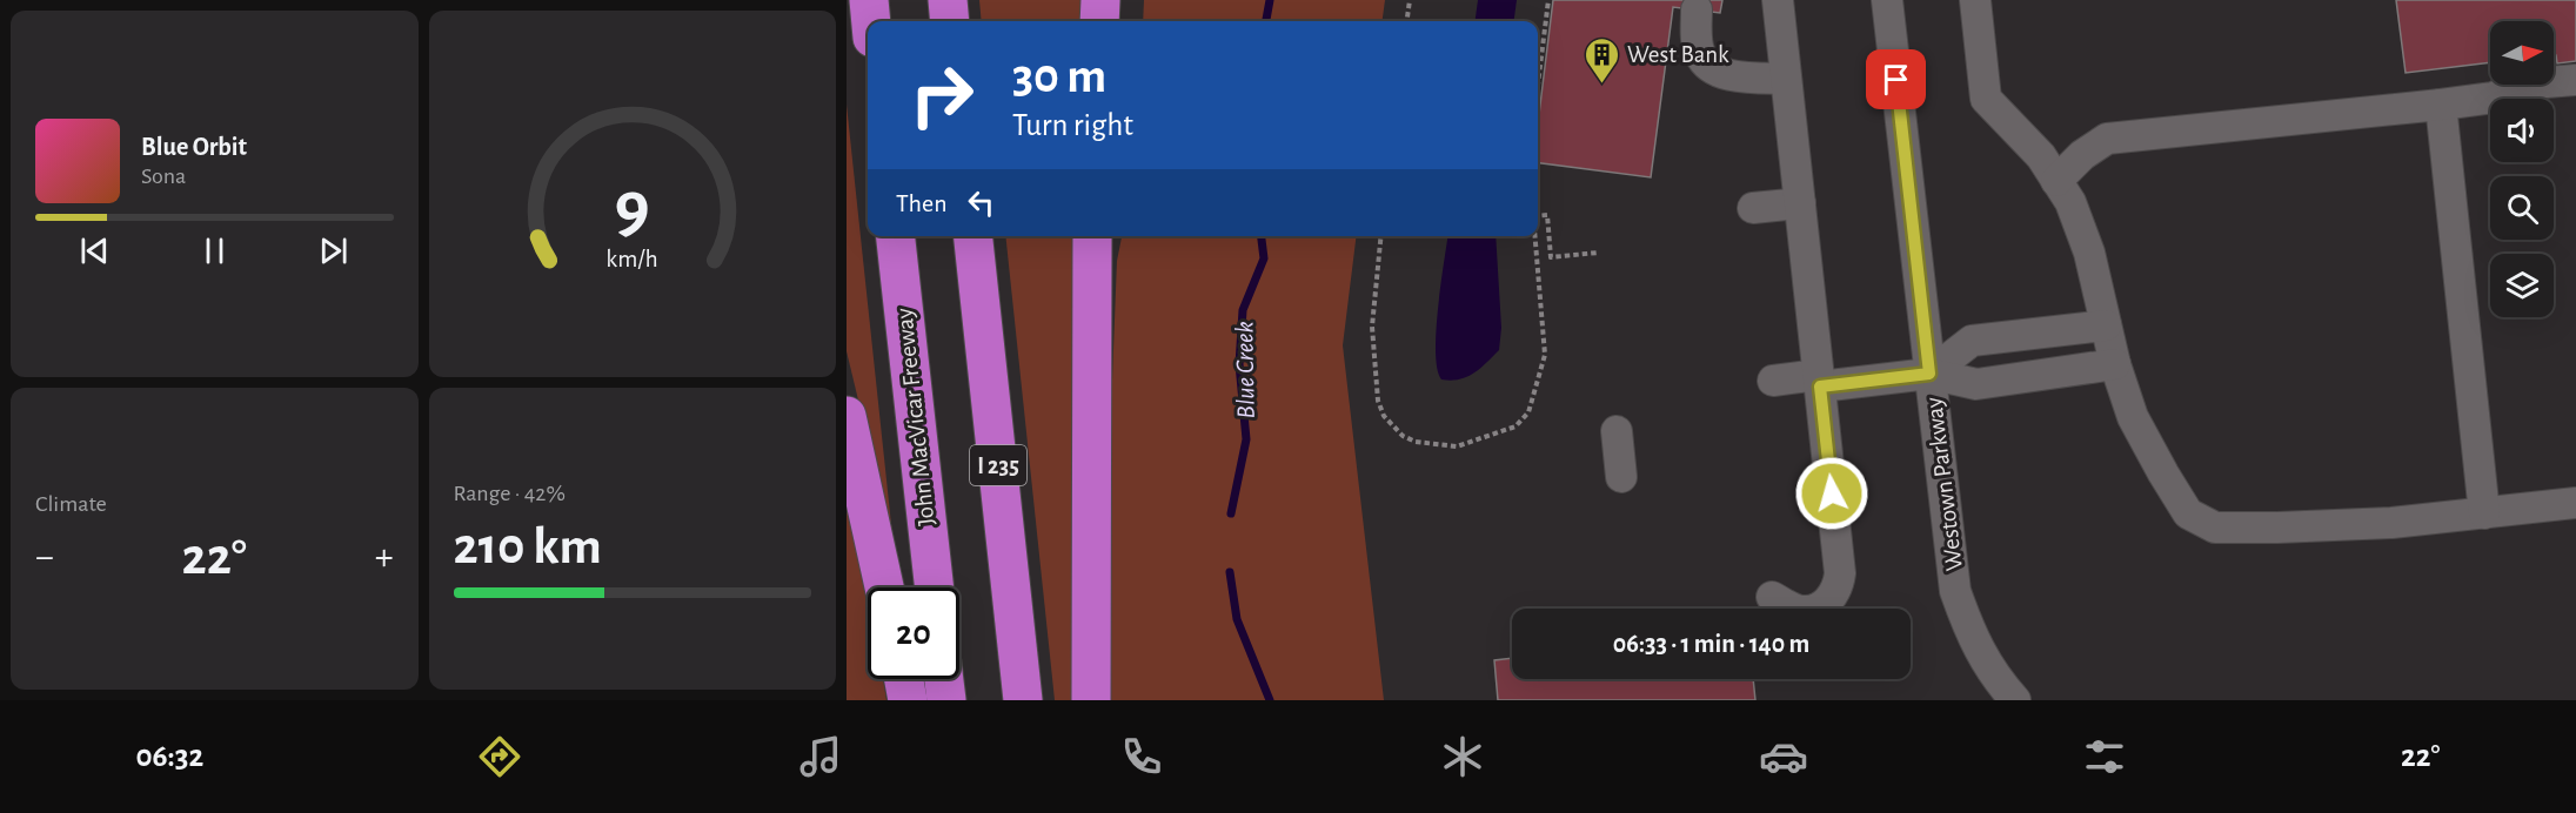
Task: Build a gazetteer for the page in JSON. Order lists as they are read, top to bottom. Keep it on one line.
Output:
{"streets":{"highway":["John MacVicar Freeway","I 235"],"street":["Westown Parkway"]},"water":["Blue Creek"],"places":{"building":["West Bank"]},"north":"right","page":{"turn":["30 m","Turn right"],"song":["Blue Orbit","Sona"],"then":"Then","tile":["Climate",["Range · 42%","210 km"]],"heat":["−","22°","+"],"limit":"20","trip":"06:33 · 1 min · 140 m","tabs":["06:32","22°"],"gauge":["9","km/h"]}}
